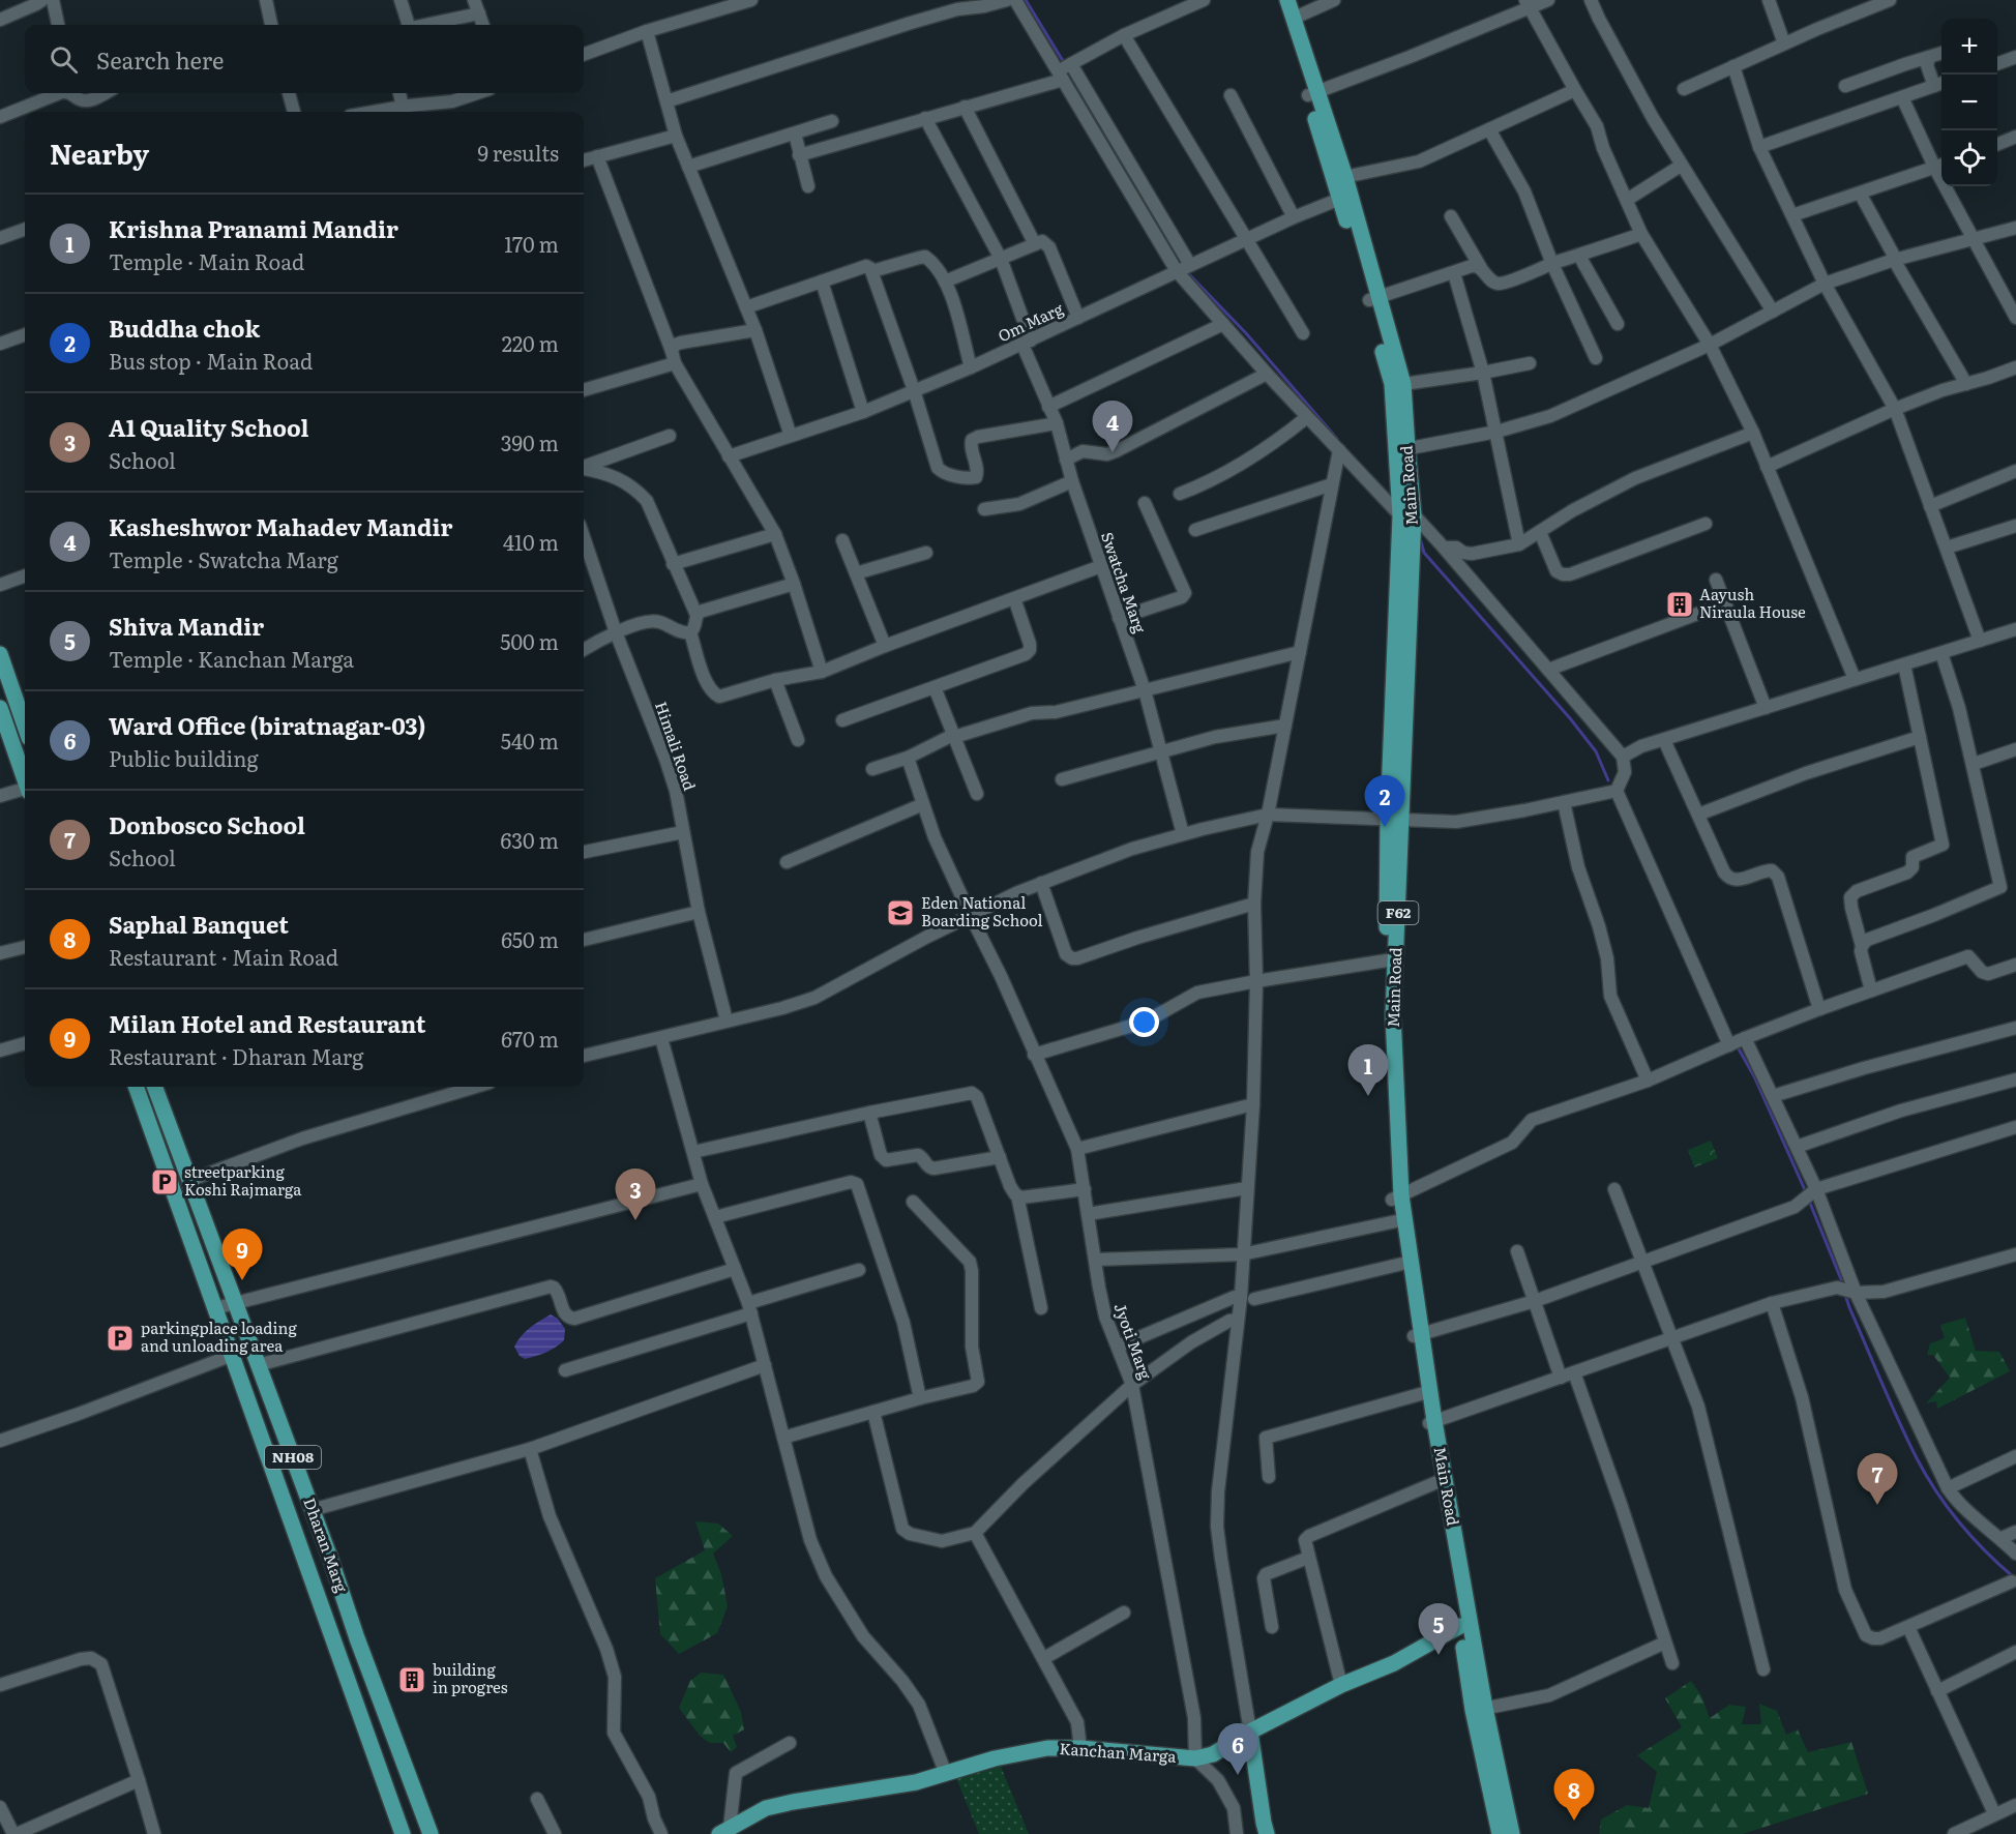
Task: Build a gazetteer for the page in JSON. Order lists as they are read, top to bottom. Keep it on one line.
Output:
{"streets":{"main road":["Main Road","F62","NH08","Dharan Marg","Kanchan Marga"],"street":["Om Marg","Swatcha Marg","Himali Road","Jyoti Marg"]},"crossings":[["Om Marg","Main Road"],["Om Marg","Swatcha Marg"],["Main Road","Kanchan Marga"],["Jyoti Marg","Kanchan Marga"]],"places":{"building":["Aayush Niraula House","building in progres"],"school or university":["Eden National Boarding School"],"parking":["streetparking Koshi Rajmarga","parkingplace loading and unloading area"]},"page":{"map_buttons":["+","−"],"search":"Search here","heading":["Nearby","9 results"],"list":[{"mark":"1","name":"Krishna Pranami Mandir","note":"Temple · Main Road","value":"170 m"},{"mark":"2","name":"Buddha chok","note":"Bus stop · Main Road","value":"220 m"},{"mark":"3","name":"A1 Quality School","note":"School","value":"390 m"},{"mark":"4","name":"Kasheshwor Mahadev Mandir","note":"Temple · Swatcha Marg","value":"410 m"},{"mark":"5","name":"Shiva Mandir","note":"Temple · Kanchan Marga","value":"500 m"},{"mark":"6","name":"Ward Office (biratnagar-03)","note":"Public building","value":"540 m"},{"mark":"7","name":"Donbosco School","note":"School","value":"630 m"},{"mark":"8","name":"Saphal Banquet","note":"Restaurant · Main Road","value":"650 m"},{"mark":"9","name":"Milan Hotel and Restaurant","note":"Restaurant · Dharan Marg","value":"670 m"}],"pins":["4","2","1","3","9","7","5","6","8"]}}
